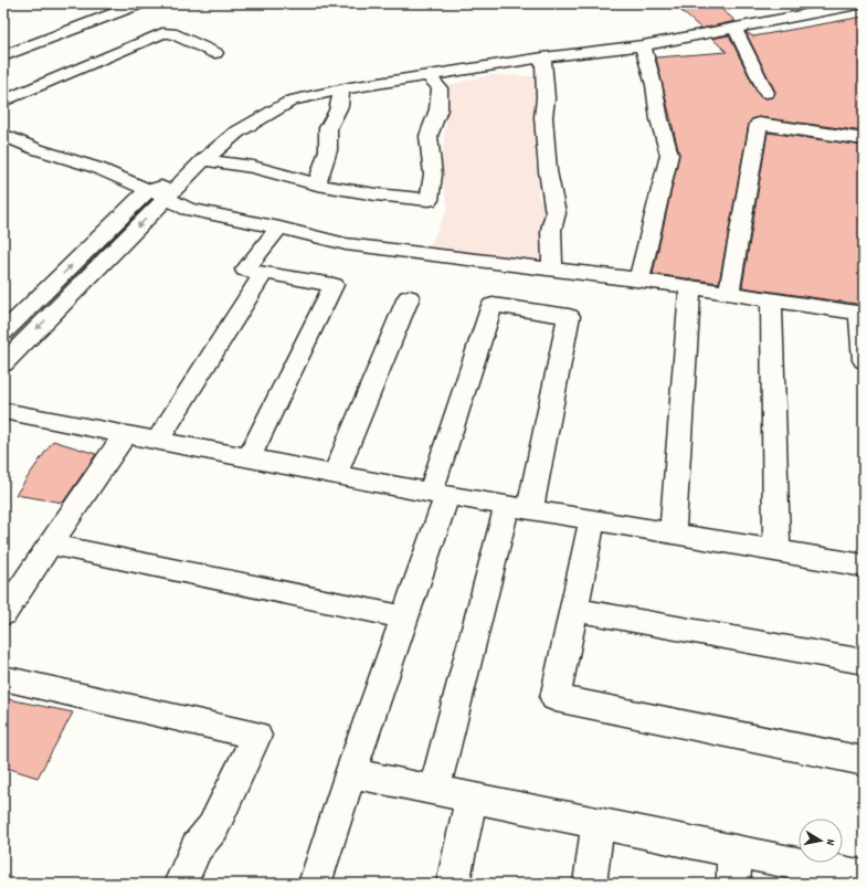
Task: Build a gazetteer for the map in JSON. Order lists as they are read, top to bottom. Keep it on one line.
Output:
{"north":"right"}
